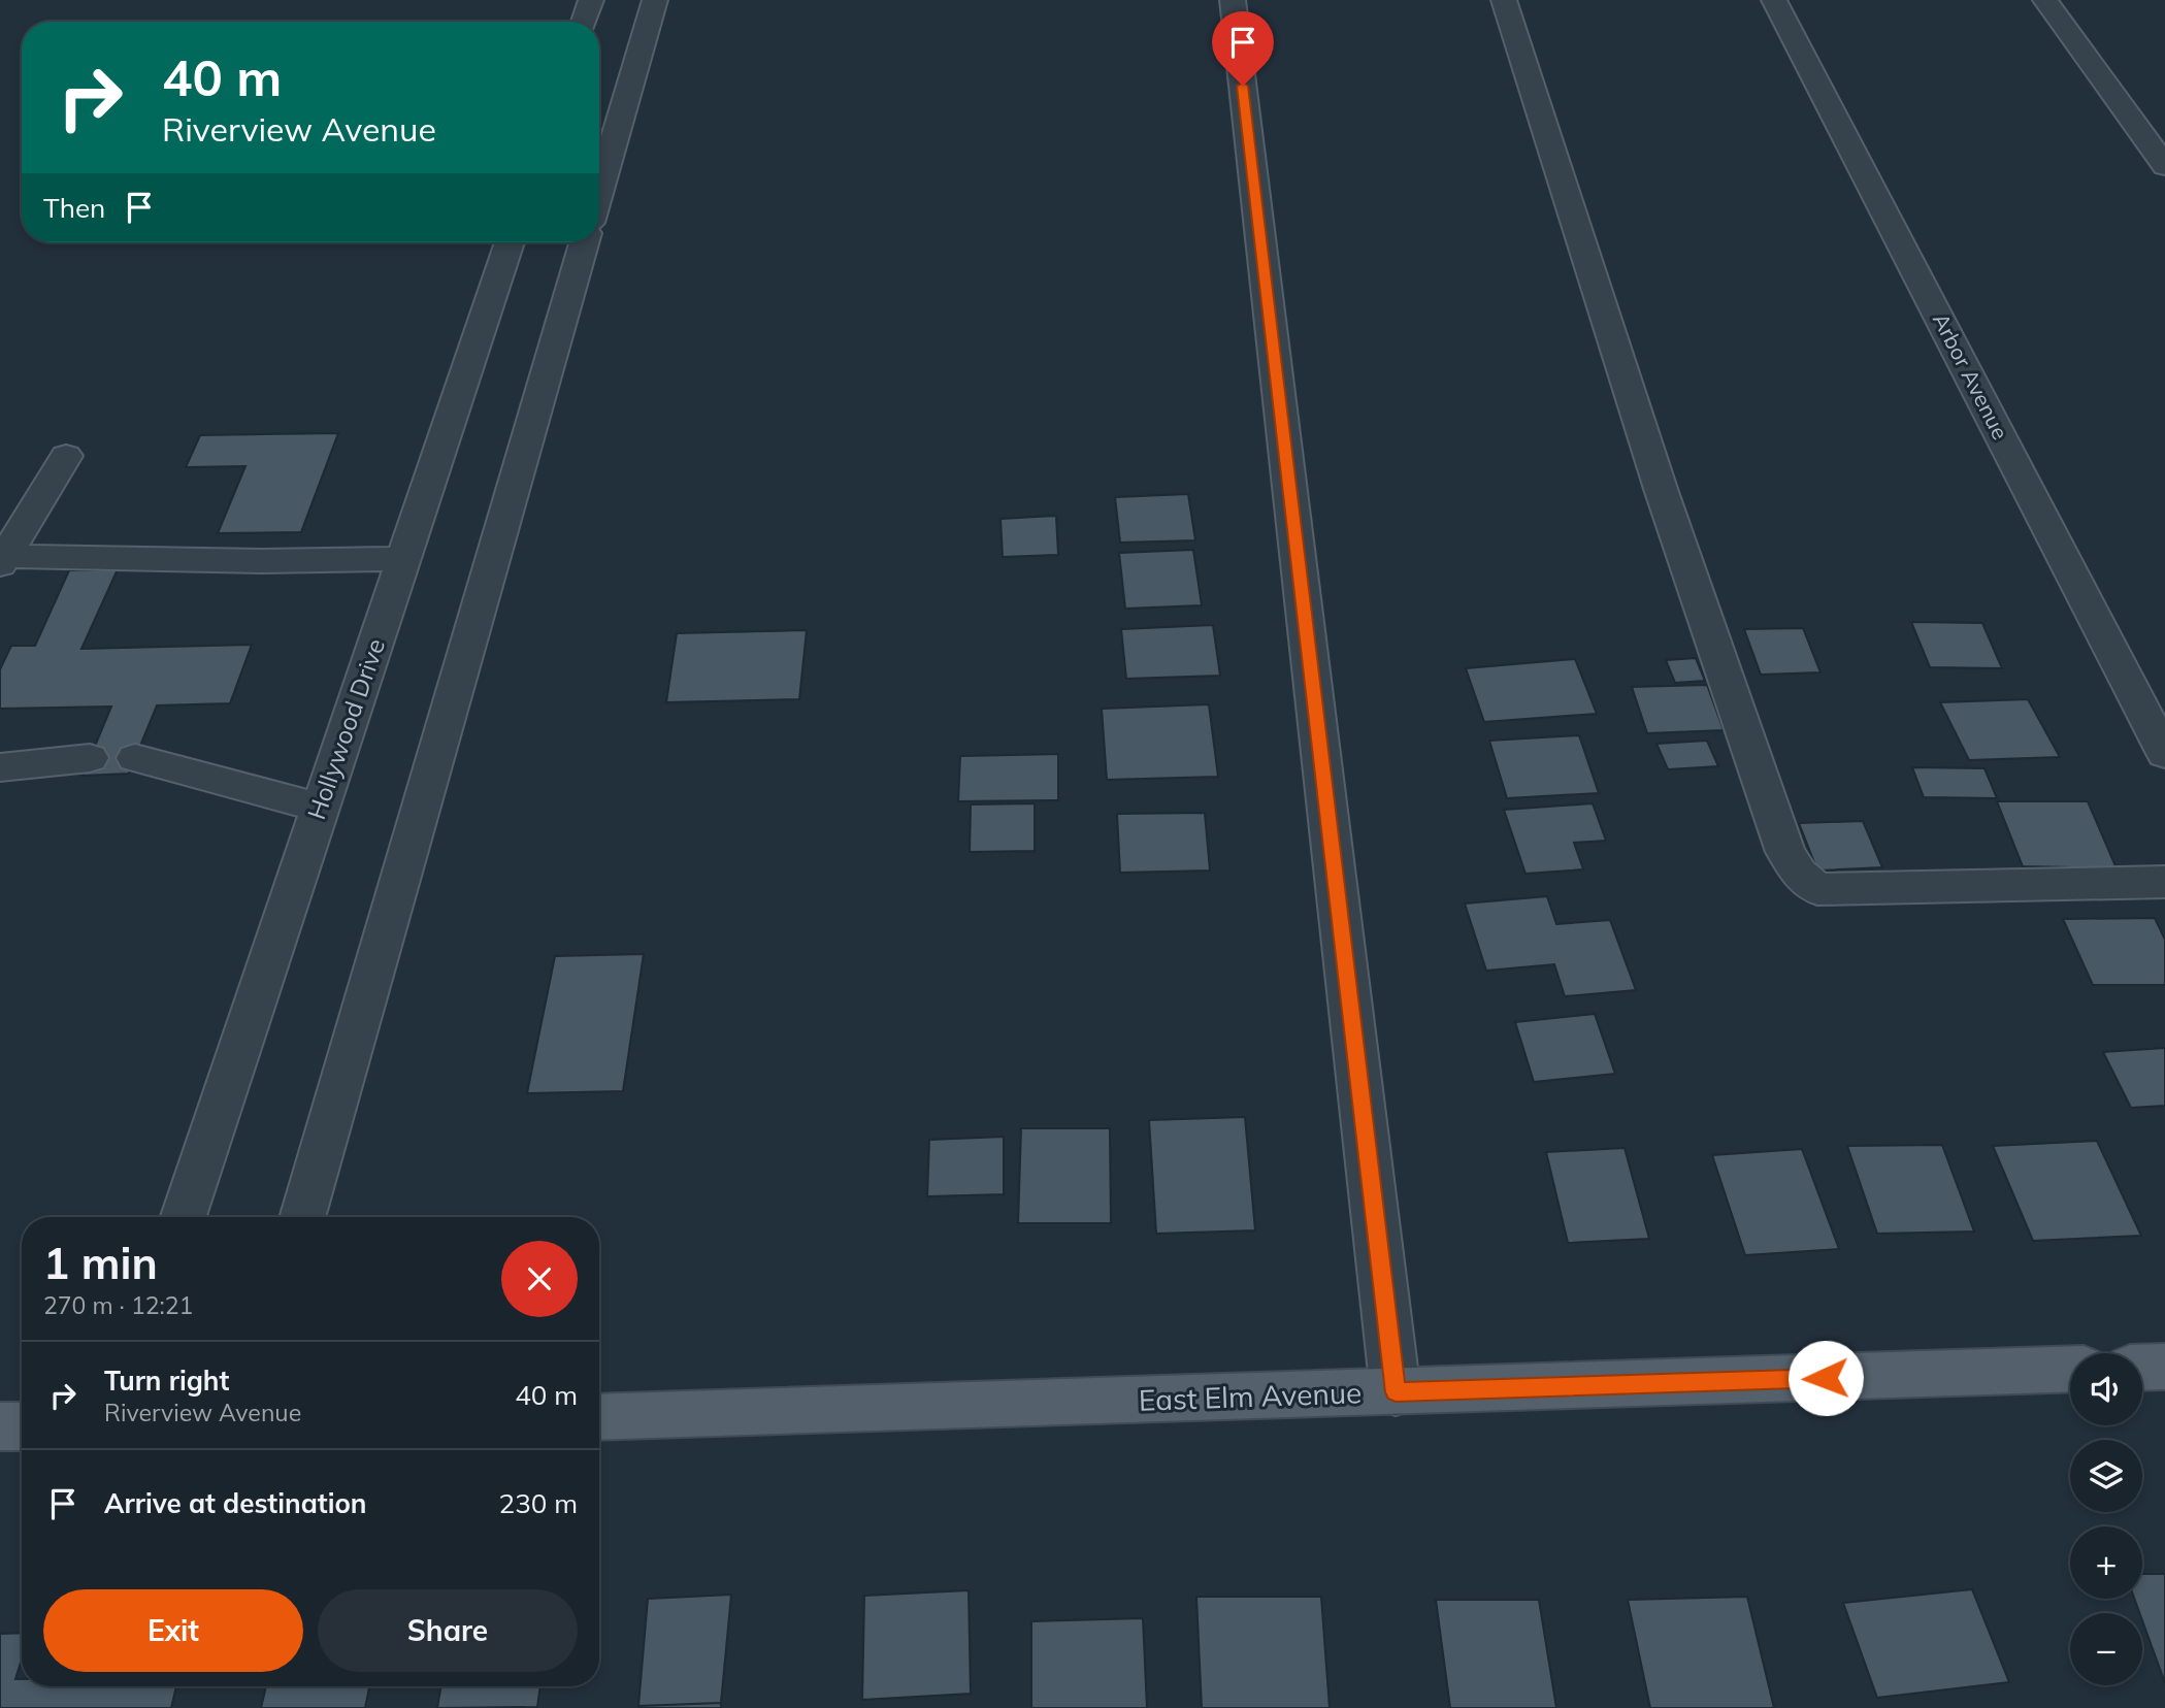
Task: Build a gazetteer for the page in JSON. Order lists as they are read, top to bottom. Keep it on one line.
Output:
{"streets":{"main road":["East Elm Avenue"],"street":["Arbor Avenue","Hollywood Drive"]},"page":{"turn":["40 m","Riverview Avenue"],"then":"Then","heading":["1 min","270 m · 12:21"],"list":[{"name":"Turn right","note":"Riverview Avenue","value":"40 m"},{"name":"Arrive at destination","value":"230 m"}],"map_buttons":["+","−"],"buttons":["Exit","Share"]}}
